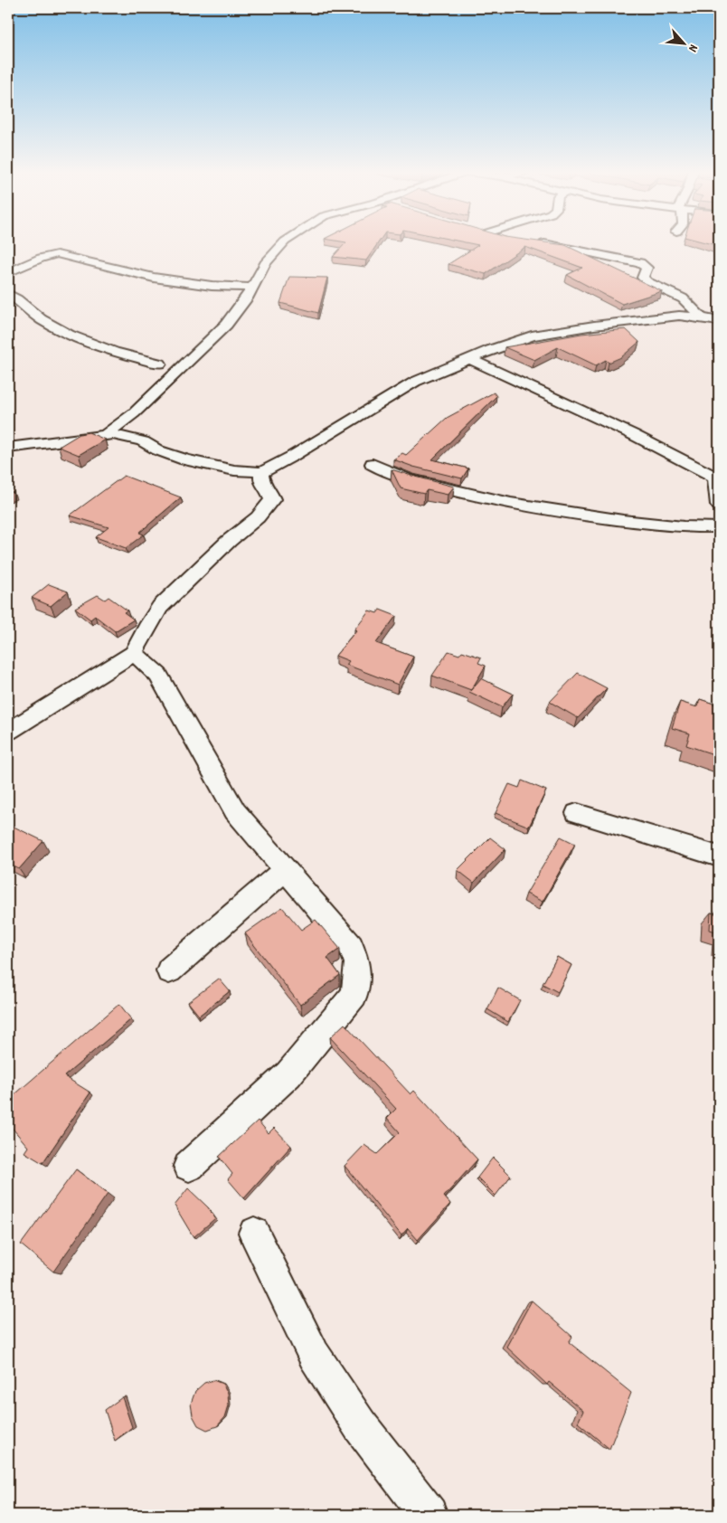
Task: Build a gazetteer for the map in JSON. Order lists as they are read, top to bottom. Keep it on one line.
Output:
{"north":"bottom right"}
